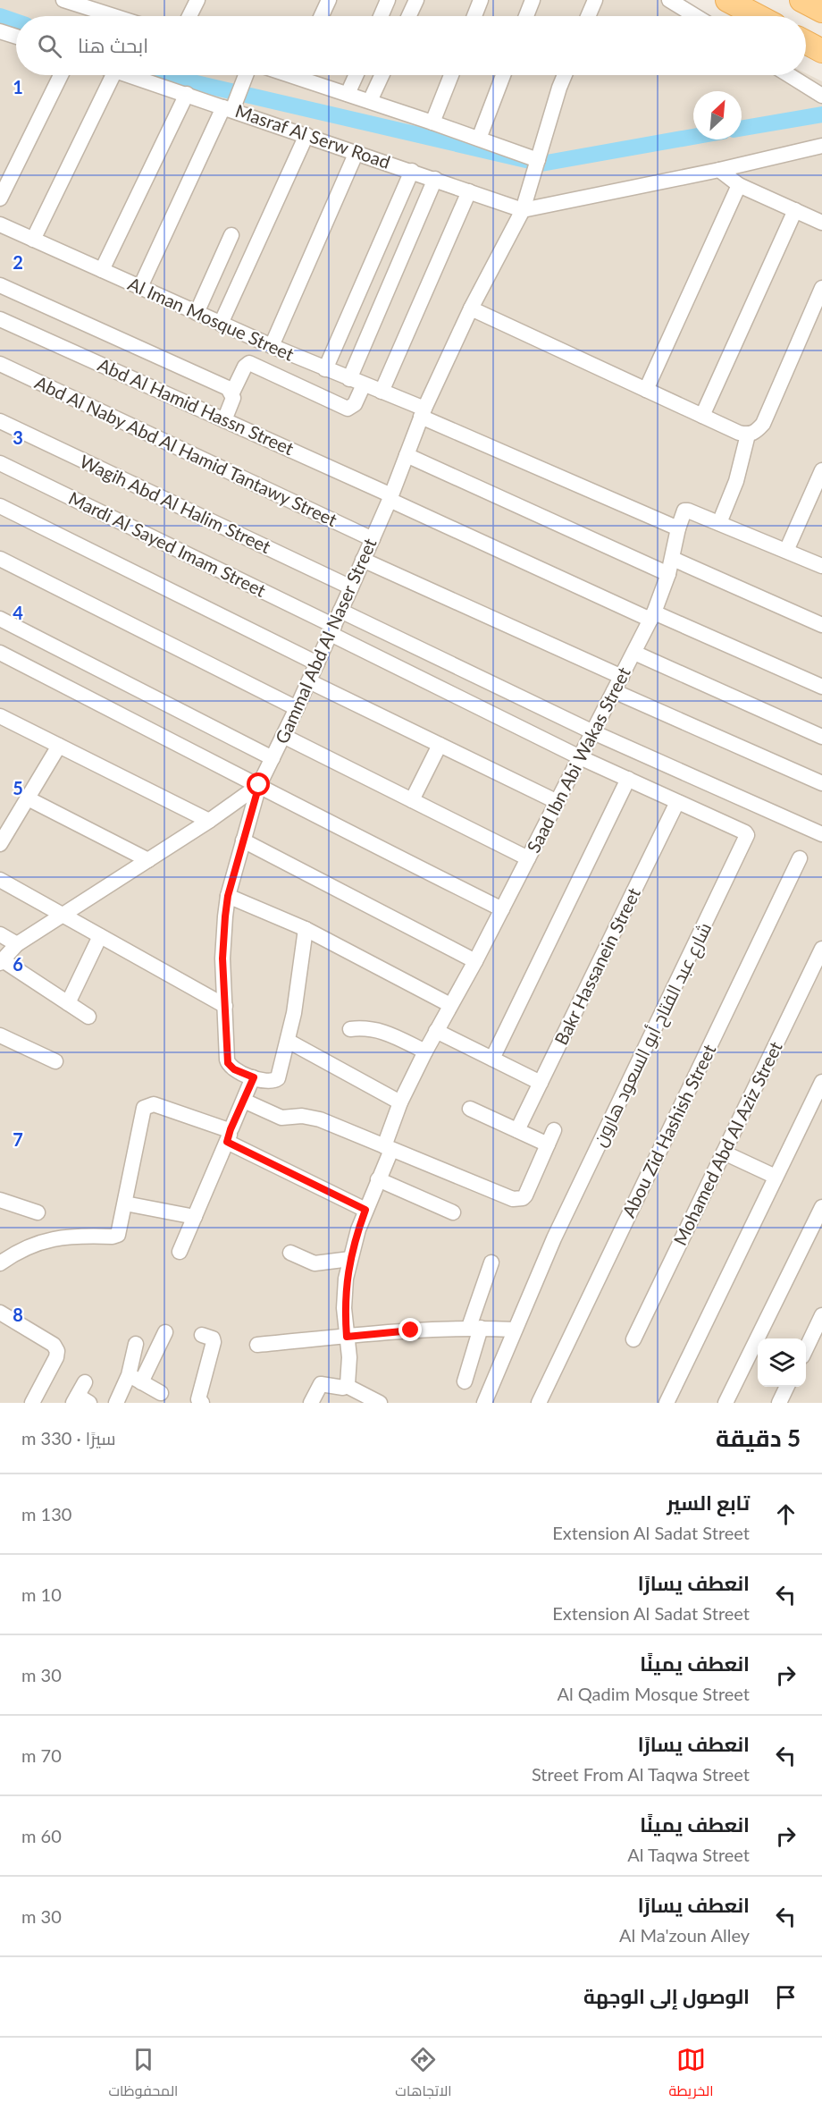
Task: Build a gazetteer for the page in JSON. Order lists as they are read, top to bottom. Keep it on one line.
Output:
{"streets":{"street":["Masraf Al Serw Road","Al Iman Mosque Street","Abd Al Hamid Hassn Street","Abd Al Naby Abd Al Hamid Tantawy Street","Wagih Abd Al Halim Street","Mardi Al Sayed Imam Street","Gammal Abd Al Naser Street","Saad Ibn Abi Wakas Street","Bakr Hassanein Street","شارع عبد الفتاح أبو السعود هارون","Abou Zid Hashish Street","Mohamed Abd Al Aziz Street"]},"crossings":[["Masraf Al Serw Road","Gammal Abd Al Naser Street"],["Al Iman Mosque Street","Gammal Abd Al Naser Street"],["Al Iman Mosque Street","Saad Ibn Abi Wakas Street"],["Abd Al Hamid Hassn Street","Gammal Abd Al Naser Street"],["Abd Al Hamid Hassn Street","Saad Ibn Abi Wakas Street"],["Abd Al Naby Abd Al Hamid Tantawy Street","Gammal Abd Al Naser Street"],["Wagih Abd Al Halim Street","Gammal Abd Al Naser Street"],["Mardi Al Sayed Imam Street","Gammal Abd Al Naser Street"],["Mardi Al Sayed Imam Street","Saad Ibn Abi Wakas Street"],["Mardi Al Sayed Imam Street","شارع عبد الفتاح أبو السعود هارون"],["Saad Ibn Abi Wakas Street","شارع عبد الفتاح أبو السعود هارون"],["Bakr Hassanein Street","شارع عبد الفتاح أبو السعود هارون"]],"north":"top right","page":{"search":"ابحث هنا","heading":["5 دقيقة","سيرًا · 330 m"],"list":[["تابع السير","Extension Al Sadat Street","130 m"],["انعطف يسارًا","Extension Al Sadat Street","10 m"],["انعطف يمينًا","Al Qadim Mosque Street","30 m"],["انعطف يسارًا","Street From Al Taqwa Street","70 m"],["انعطف يمينًا","Al Taqwa Street","60 m"],["انعطف يسارًا","Al Ma'zoun Alley","30 m"],"الوصول إلى الوجهة"],"nav":["الخريطة","الاتجاهات","المحفوظات"]},"grid":{"rows":["1","2","3","4","5","6","7","8"]}}
